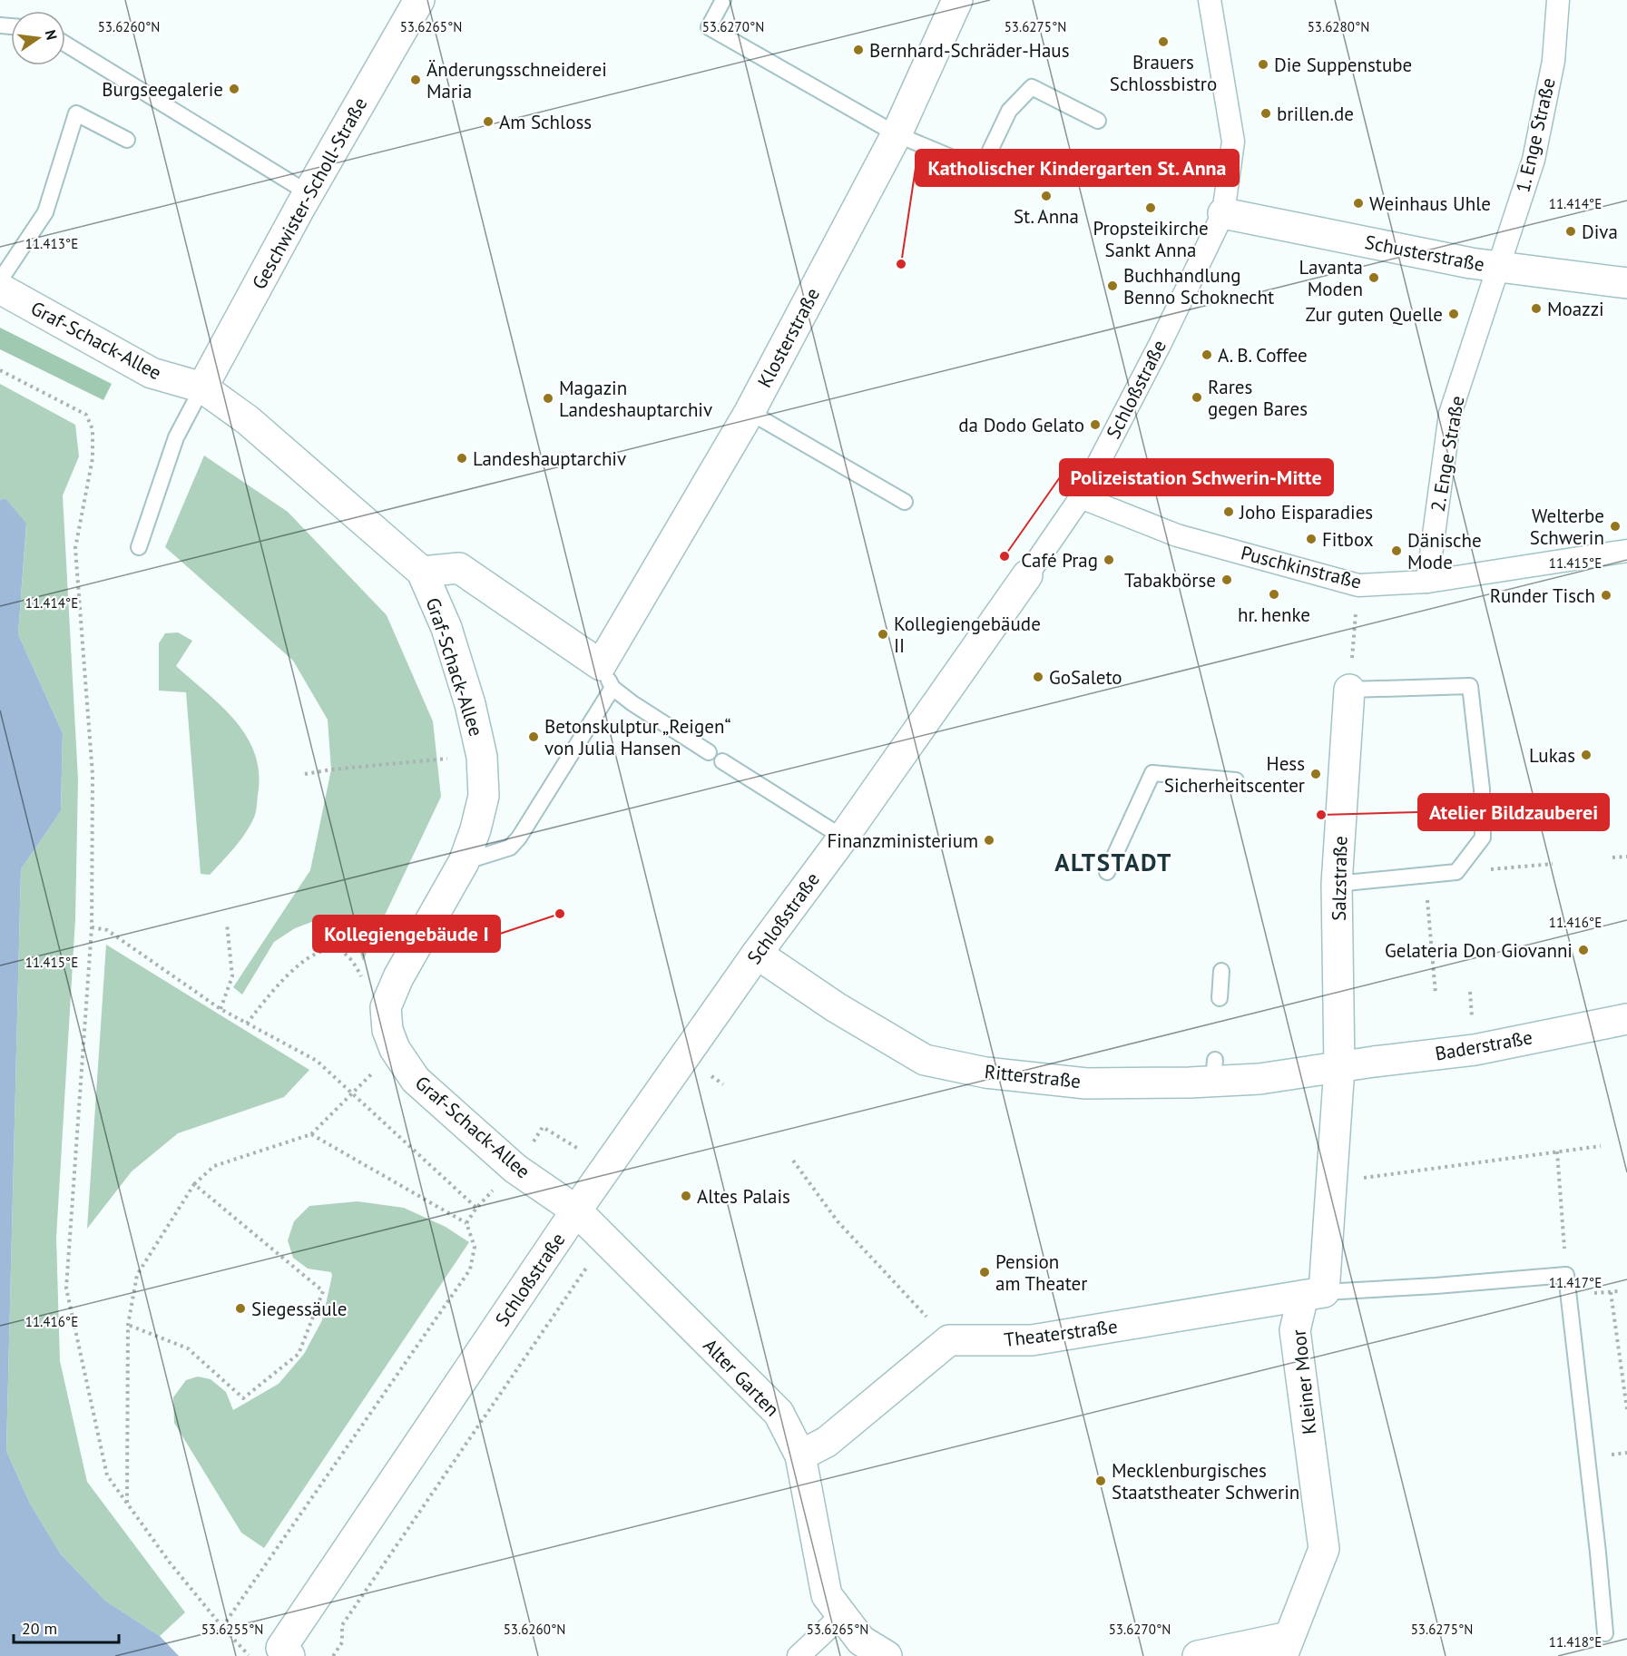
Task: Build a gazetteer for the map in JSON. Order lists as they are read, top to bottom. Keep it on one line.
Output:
{"streets":{"street":["1. Enge Straße","Geschwister-Scholl-Straße","Schusterstraße","Klosterstraße","Graf-Schack-Allee","Schloßstraße","2. Enge Straße","Puschkinstraße","Salzstraße","Baderstraße","Ritterstraße","Theaterstraße","Alter Garten","Kleiner Moor"]},"crossings":[["1. Enge Straße","Schusterstraße"],["1. Enge Straße","2. Enge Straße"],["Geschwister-Scholl-Straße","Graf-Schack-Allee"],["Schusterstraße","Schloßstraße"],["Schusterstraße","2. Enge Straße"],["Klosterstraße","Graf-Schack-Allee"],["Graf-Schack-Allee","Schloßstraße"],["Graf-Schack-Allee","Alter Garten"],["Schloßstraße","Puschkinstraße"],["Schloßstraße","Ritterstraße"],["Schloßstraße","Alter Garten"],["2. Enge Straße","Puschkinstraße"],["Salzstraße","Baderstraße"],["Salzstraße","Ritterstraße"],["Salzstraße","Kleiner Moor"],["Baderstraße","Ritterstraße"],["Baderstraße","Kleiner Moor"],["Ritterstraße","Kleiner Moor"],["Theaterstraße","Kleiner Moor"]],"districts":["ALTSTADT"],"places":["Brauers Schlossbistro","Bernhard-Schräder-Haus","Die Suppenstube","Änderungsschneiderei Maria","Burgseegalerie","brillen.de","Am Schloss","St. Anna","Weinhaus Uhle","Propsteikirche Sankt Anna","Diva","Katholischer Kindergarten St. Anna","Lavanta Moden","Buchhandlung Benno Schoknecht","Moazzi","Zur guten Quelle","A. B. Coffee","Rares gegen Bares","Magazin Landeshauptarchiv","da Dodo Gelato","Landeshauptarchiv","Joho Eisparadies","Welterbe Schwerin","Fitbox","Dänische Mode","Polizeistation Schwerin-Mitte","Café Prag","Tabakbörse","hr. henke","Runder Tisch","Kollegiengebäude II","GoSaleto","Betonskulptur „Reigen“ von Julia Hansen","Lukas","Hess Sicherheitscenter","Atelier Bildzauberei","Finanzministerium","Kollegiengebäude I","Gelateria Don Giovanni","Altes Palais","Pension am Theater","Siegessäule","Mecklenburgisches Staatstheater Schwerin"],"scale_bar":"20 m","north":"right","coordinates":["53.6260°N","53.6265°N","53.6270°N","53.6275°N","53.6280°N","11.414°E","11.413°E","11.415°E","11.416°E","11.417°E","53.6255°N","11.418°E"]}
